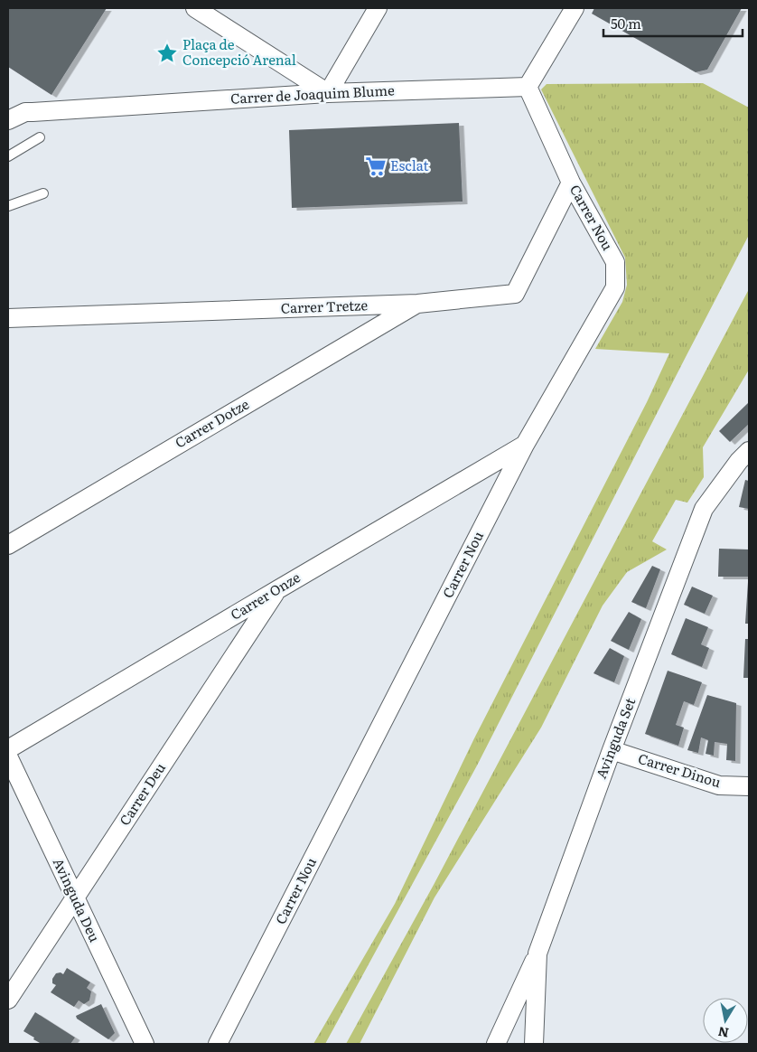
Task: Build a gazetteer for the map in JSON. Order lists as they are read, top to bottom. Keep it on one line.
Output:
{"streets":{"street":["Carrer de Joaquim Blume","Carrer Nou","Carrer Tretze","Carrer Dotze","Carrer Onze","Avinguda Set","Carrer Dinou","Carrer Deu","Avinguda Deu"]},"crossings":[["Carrer de Joaquim Blume","Carrer Nou"],["Carrer Nou","Carrer Tretze"],["Carrer Nou","Carrer Onze"],["Carrer Tretze","Carrer Dotze"],["Carrer Onze","Carrer Deu"],["Avinguda Set","Carrer Dinou"],["Carrer Deu","Avinguda Deu"]],"places":{"place":["Plaça de Concepció Arenal"],"supermarket":["Esclat"]},"scale_bar":"50 m","north":"bottom"}
